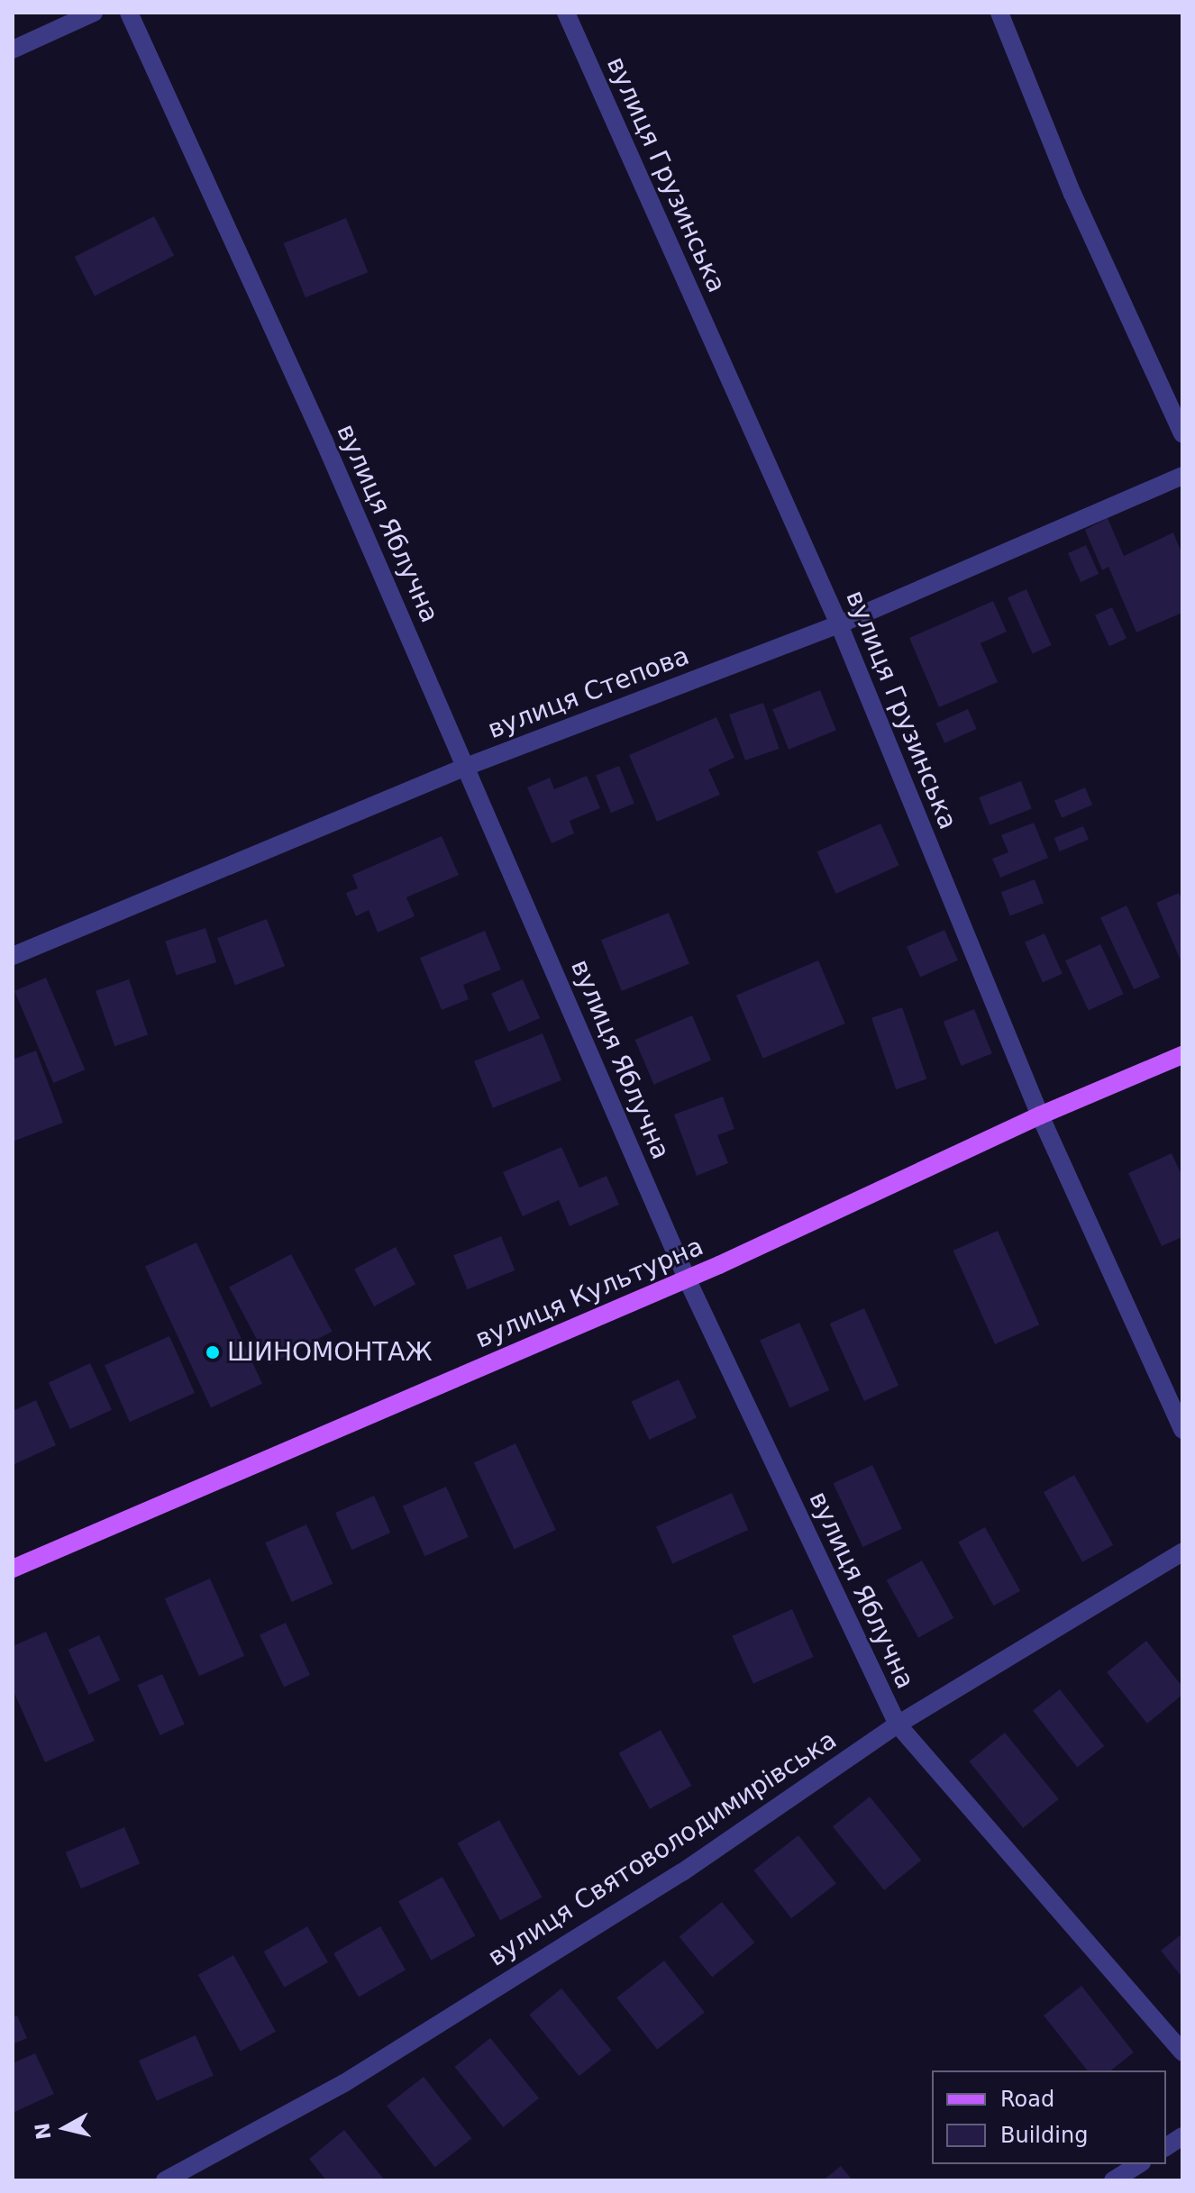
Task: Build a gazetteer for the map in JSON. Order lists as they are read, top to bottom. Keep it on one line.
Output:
{"streets":{"main road":["вулиця Культурна"],"street":["вулиця Грузинська","вулиця Яблучна","вулиця Степова","вулиця Святоволодимирівська"]},"crossings":[["вулиця Грузинська","вулиця Степова"],["вулиця Грузинська","вулиця Культурна"],["вулиця Яблучна","вулиця Степова"],["вулиця Яблучна","вулиця Культурна"],["вулиця Яблучна","вулиця Святоволодимирівська"]],"places":["ШИНОМОНТАЖ"],"legend":["Road","Building"],"north":"left"}
